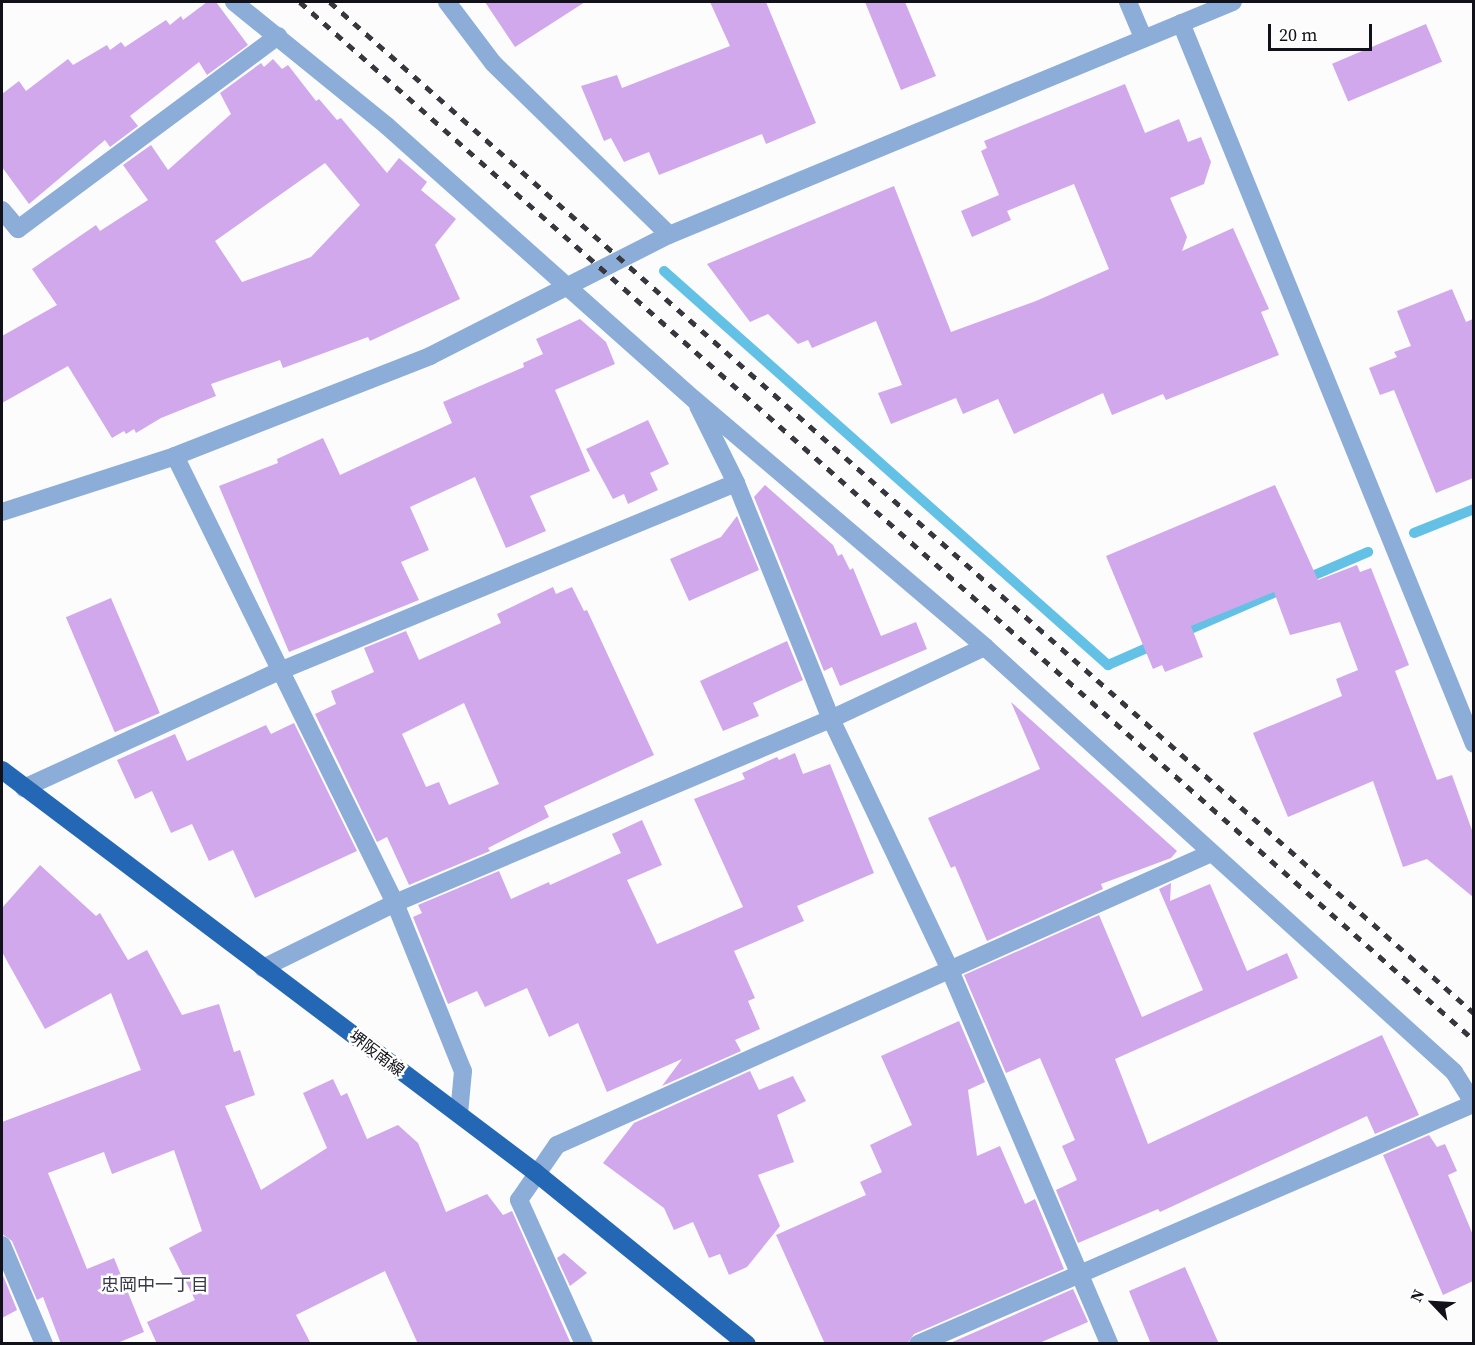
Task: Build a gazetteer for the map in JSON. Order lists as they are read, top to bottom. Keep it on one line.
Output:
{"streets":{"main road":["堺阪南線"]},"districts":["忠岡中一丁目"],"scale_bar":"20 m","north":"top left"}
